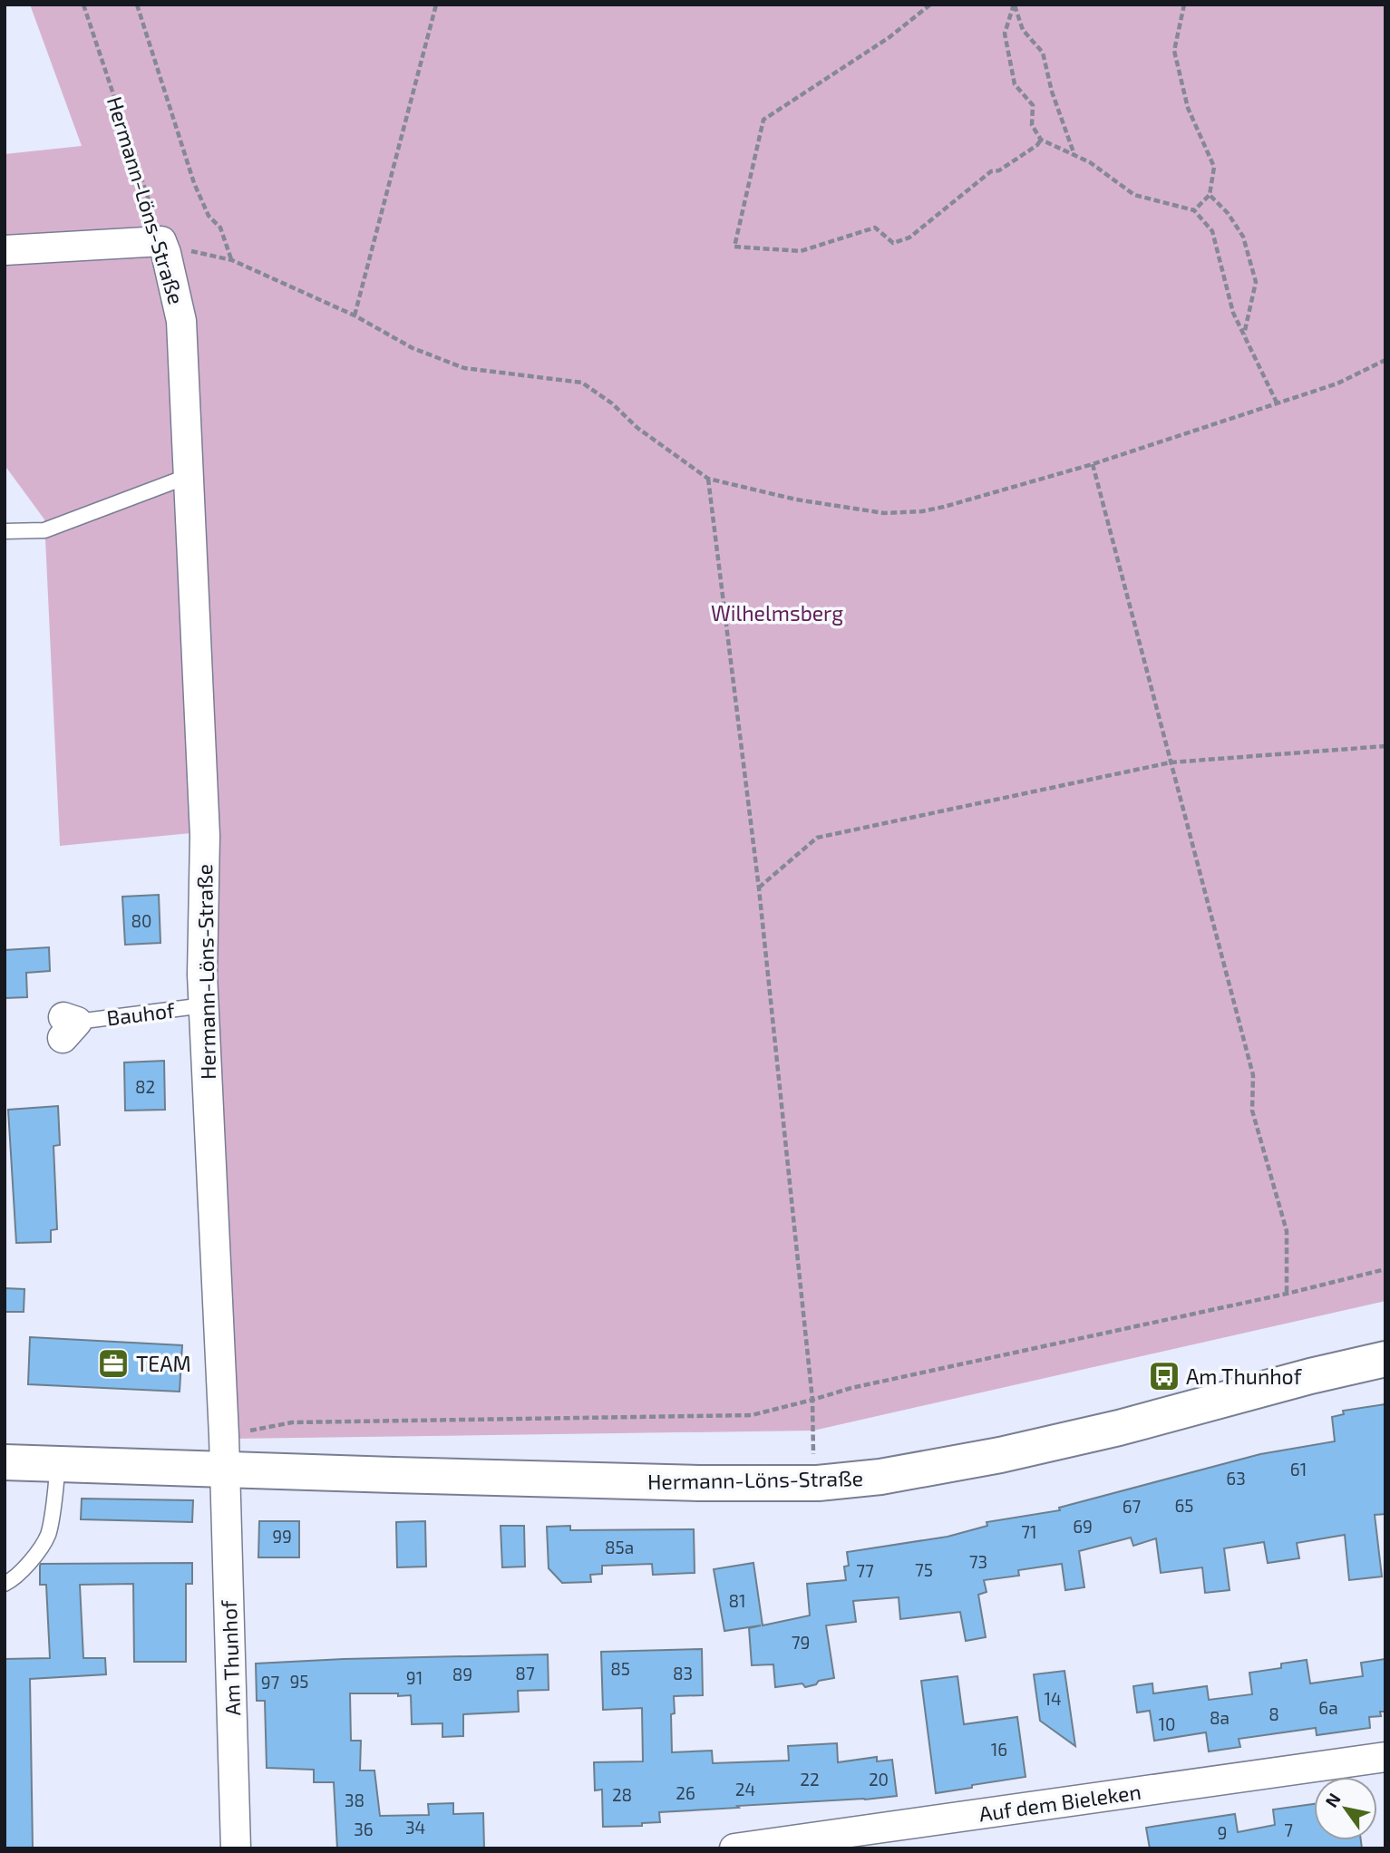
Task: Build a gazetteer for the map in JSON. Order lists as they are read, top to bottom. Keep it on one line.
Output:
{"streets":{"street":["Hermann-Löns-Straße","Am Thunhof","Auf dem Bieleken"],"lane":["Bauhof"]},"crossings":[["Hermann-Löns-Straße","Bauhof"],["Hermann-Löns-Straße","Am Thunhof"]],"parks":["Wilhelmsberg"],"places":{"office":["TEAM"],"bus stop":["Am Thunhof"]},"house_numbers":["80","82","61","63","65","67","69","71","99","85a","73","75","77","81","79","85","87","83","89","91","95","97","14","6a","8","8a","10","16","22","20","24","26","28","38","34","36","7","9"],"north":"top left"}
